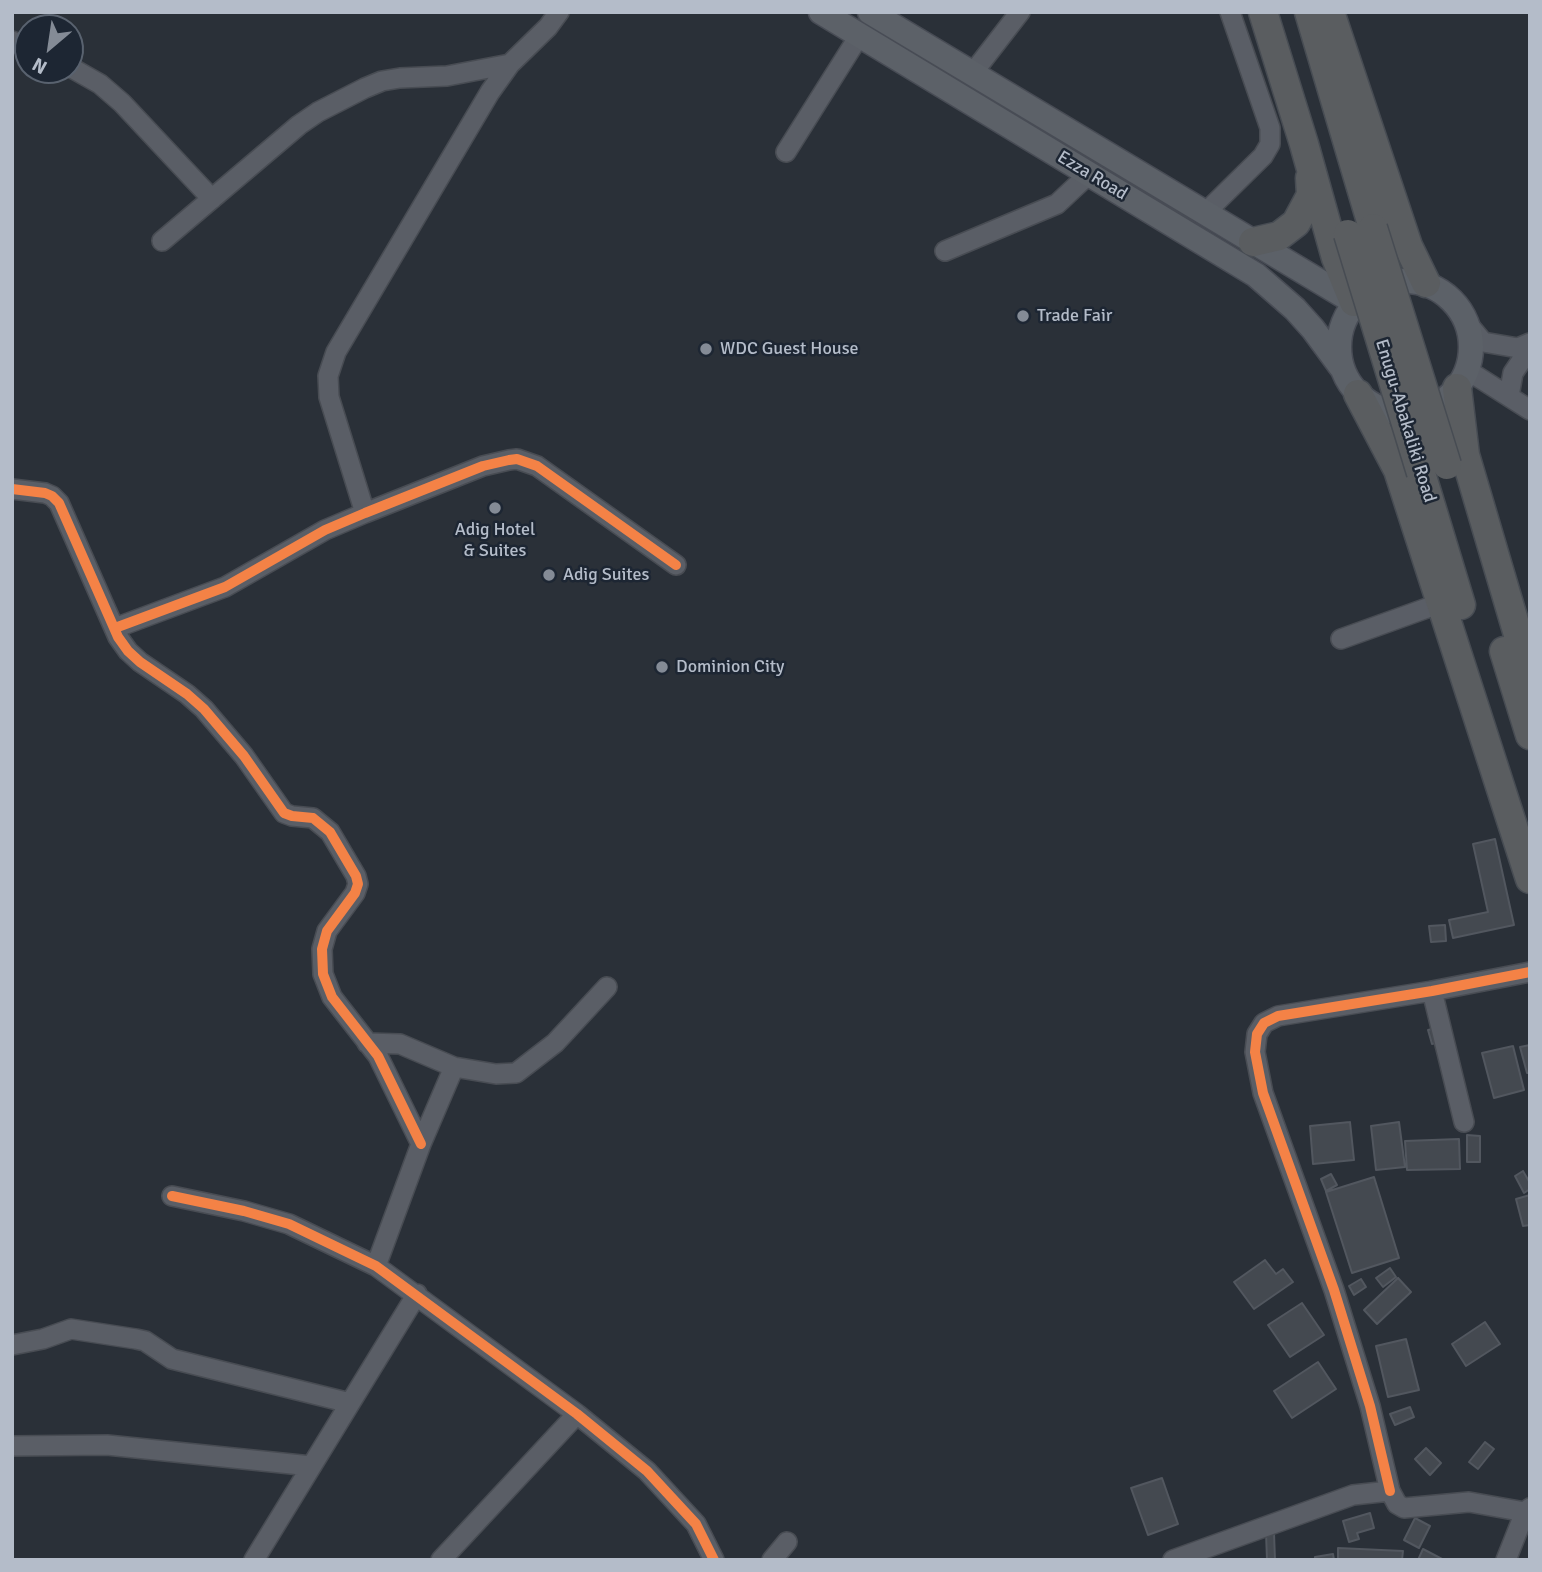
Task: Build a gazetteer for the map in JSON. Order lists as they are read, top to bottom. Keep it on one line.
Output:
{"streets":{"highway":["Enugu-Abakaliki Road"],"main road":["Ezza Road"]},"places":["Trade Fair","WDC Guest House","Adig Hotel & Suites","Adig Suites","Dominion City"],"north":"bottom left"}
